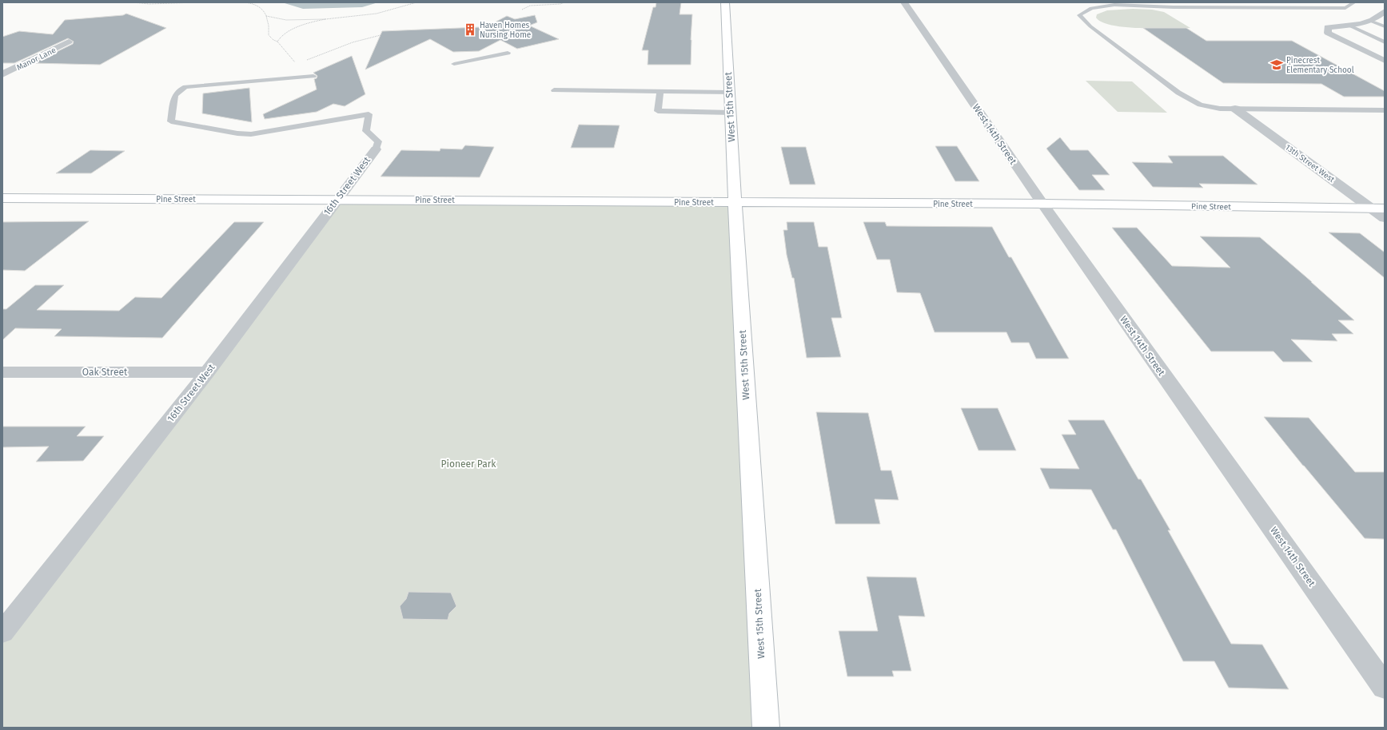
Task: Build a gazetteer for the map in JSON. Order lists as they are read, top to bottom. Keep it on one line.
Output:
{"streets":{"street":["Manor Lane","West 15th Street","West 14th Street","13th Street West","16th Street West","Pine Street","Oak Street"]},"crossings":[["West 15th Street","Pine Street"],["West 14th Street","Pine Street"],["13th Street West","Pine Street"],["16th Street West","Pine Street"],["16th Street West","Oak Street"]],"parks":["Pioneer Park"],"places":{"building":["Haven Homes Nursing Home"],"school or university":["Pinecrest Elementary School"]}}
